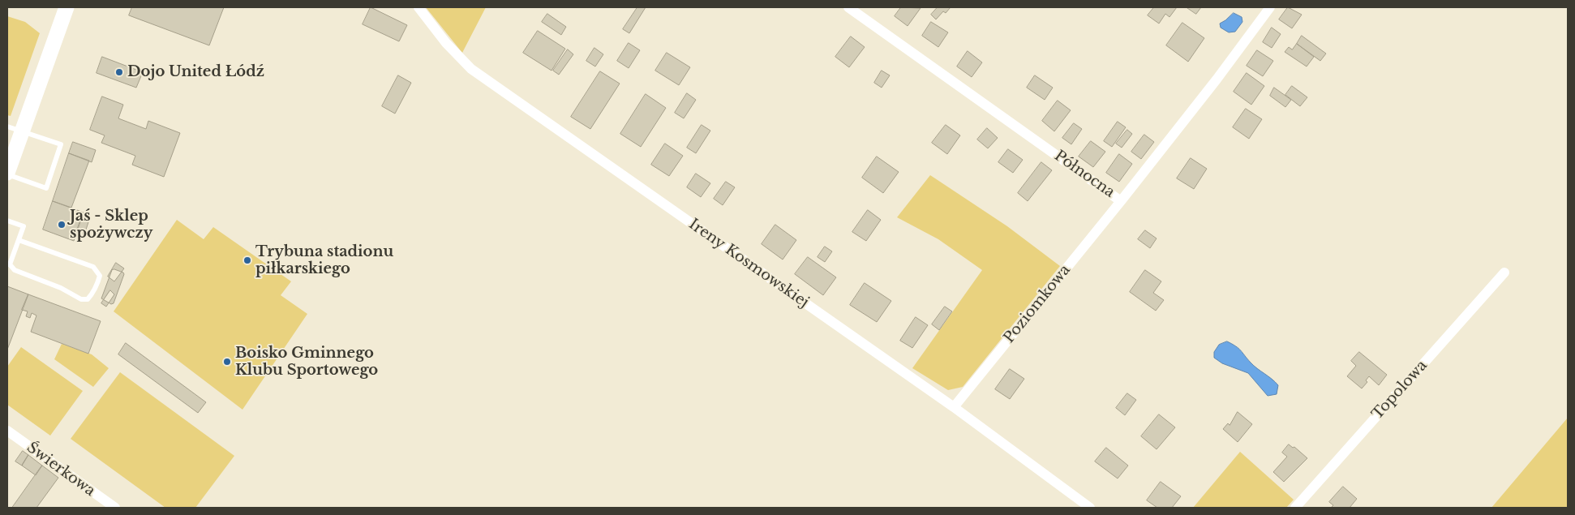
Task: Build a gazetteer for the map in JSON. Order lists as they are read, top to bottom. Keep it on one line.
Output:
{"streets":{"street":["Północna","Ireny Kosmowskiej","Poziomkowa","Topolowa","Świerkowa"]},"crossings":[["Północna","Poziomkowa"],["Ireny Kosmowskiej","Poziomkowa"]],"places":["Dojo United Łódź","Jaś - Sklep spożywczy","Trybuna stadionu piłkarskiego","Boisko Gminnego Klubu Sportowego"]}
